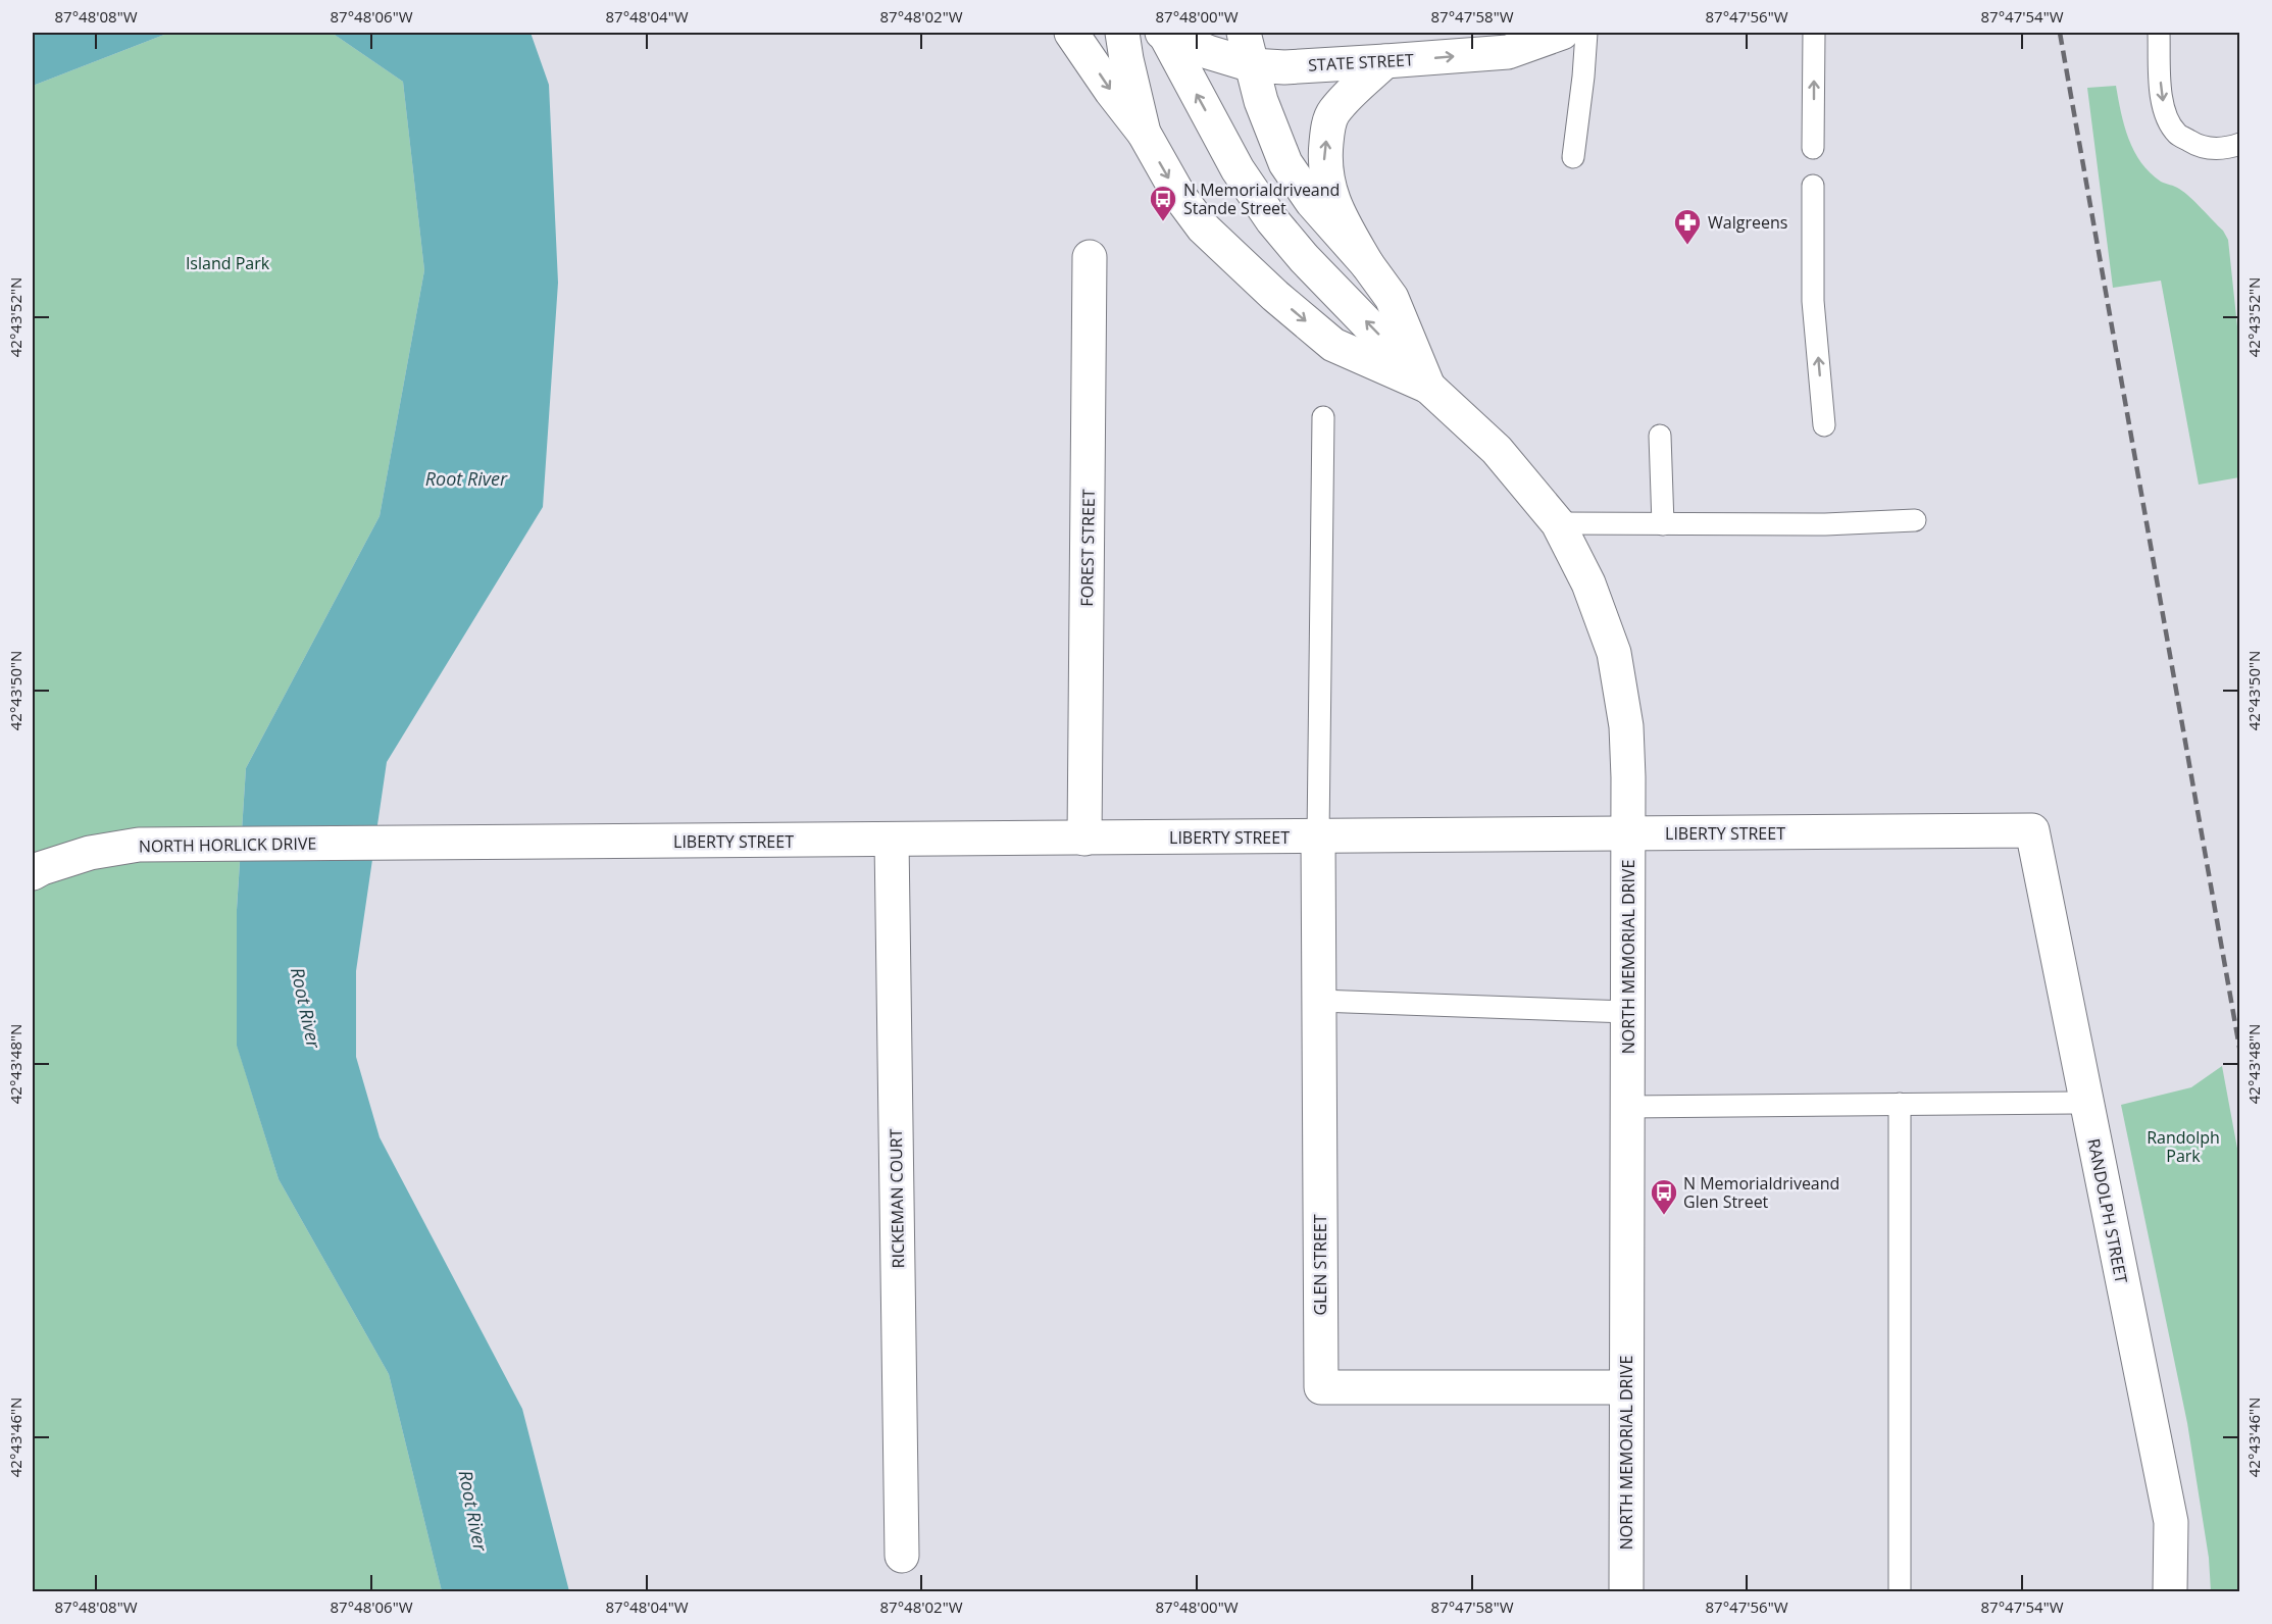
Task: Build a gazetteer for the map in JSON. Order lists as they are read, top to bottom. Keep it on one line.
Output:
{"streets":{"street":["STATE STREET","FOREST STREET","LIBERTY STREET","NORTH HORLICK DRIVE","NORTH MEMORIAL DRIVE","RICKEMAN COURT","RANDOLPH STREET","GLEN STREET"]},"crossings":[["STATE STREET","NORTH MEMORIAL DRIVE"],["FOREST STREET","LIBERTY STREET"],["LIBERTY STREET","NORTH HORLICK DRIVE"],["LIBERTY STREET","NORTH MEMORIAL DRIVE"],["LIBERTY STREET","RICKEMAN COURT"],["LIBERTY STREET","RANDOLPH STREET"],["LIBERTY STREET","GLEN STREET"],["NORTH MEMORIAL DRIVE","GLEN STREET"]],"one_way":["STATE STREET"],"water":["Root River"],"parks":["Island Park","Randolph Park"],"places":{"bus stop":["N Memorialdriveand Stande Street","N Memorialdriveand Glen Street"],"pharmacy":["Walgreens"]},"coordinates":["87°48'08\"W","87°48'06\"W","87°48'04\"W","87°48'02\"W","87°48'00\"W","87°47'58\"W","87°47'56\"W","87°47'54\"W","42°43'52\"N","42°43'50\"N","42°43'48\"N","42°43'46\"N"]}
